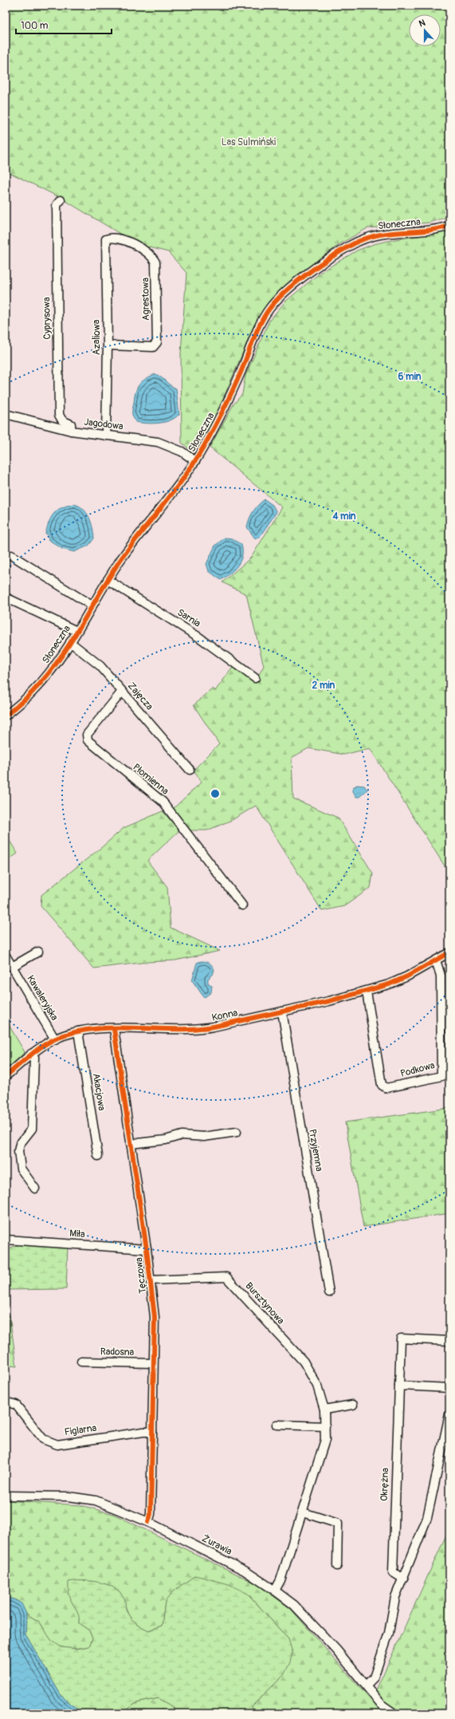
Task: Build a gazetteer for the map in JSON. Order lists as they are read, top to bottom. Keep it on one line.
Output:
{"streets":{"street":["Słoneczna","Agrestowa","Cyprysowa","Azaliowa","Jagodowa","Sarnia","Zajęcza","Płomienna","Kawaleryjska","Konna","Podkowa","Akacjowa","Przyjemna","Miła","Tęczowa","Bursztynowa","Radosna","Figlarna","Okrężna","Żurawia"]},"crossings":[["Słoneczna","Jagodowa"],["Słoneczna","Sarnia"],["Słoneczna","Zajęcza"],["Agrestowa","Azaliowa"],["Cyprysowa","Jagodowa"],["Azaliowa","Jagodowa"],["Zajęcza","Płomienna"],["Kawaleryjska","Konna"],["Konna","Podkowa"],["Konna","Akacjowa"],["Konna","Przyjemna"],["Konna","Tęczowa"],["Miła","Tęczowa"],["Tęczowa","Bursztynowa"],["Tęczowa","Radosna"],["Tęczowa","Figlarna"],["Tęczowa","Żurawia"],["Bursztynowa","Żurawia"]],"parks":["Las Sulmiński"],"scale_bar":"100 m","north":"top","rings":["6 min","4 min","2 min"]}
